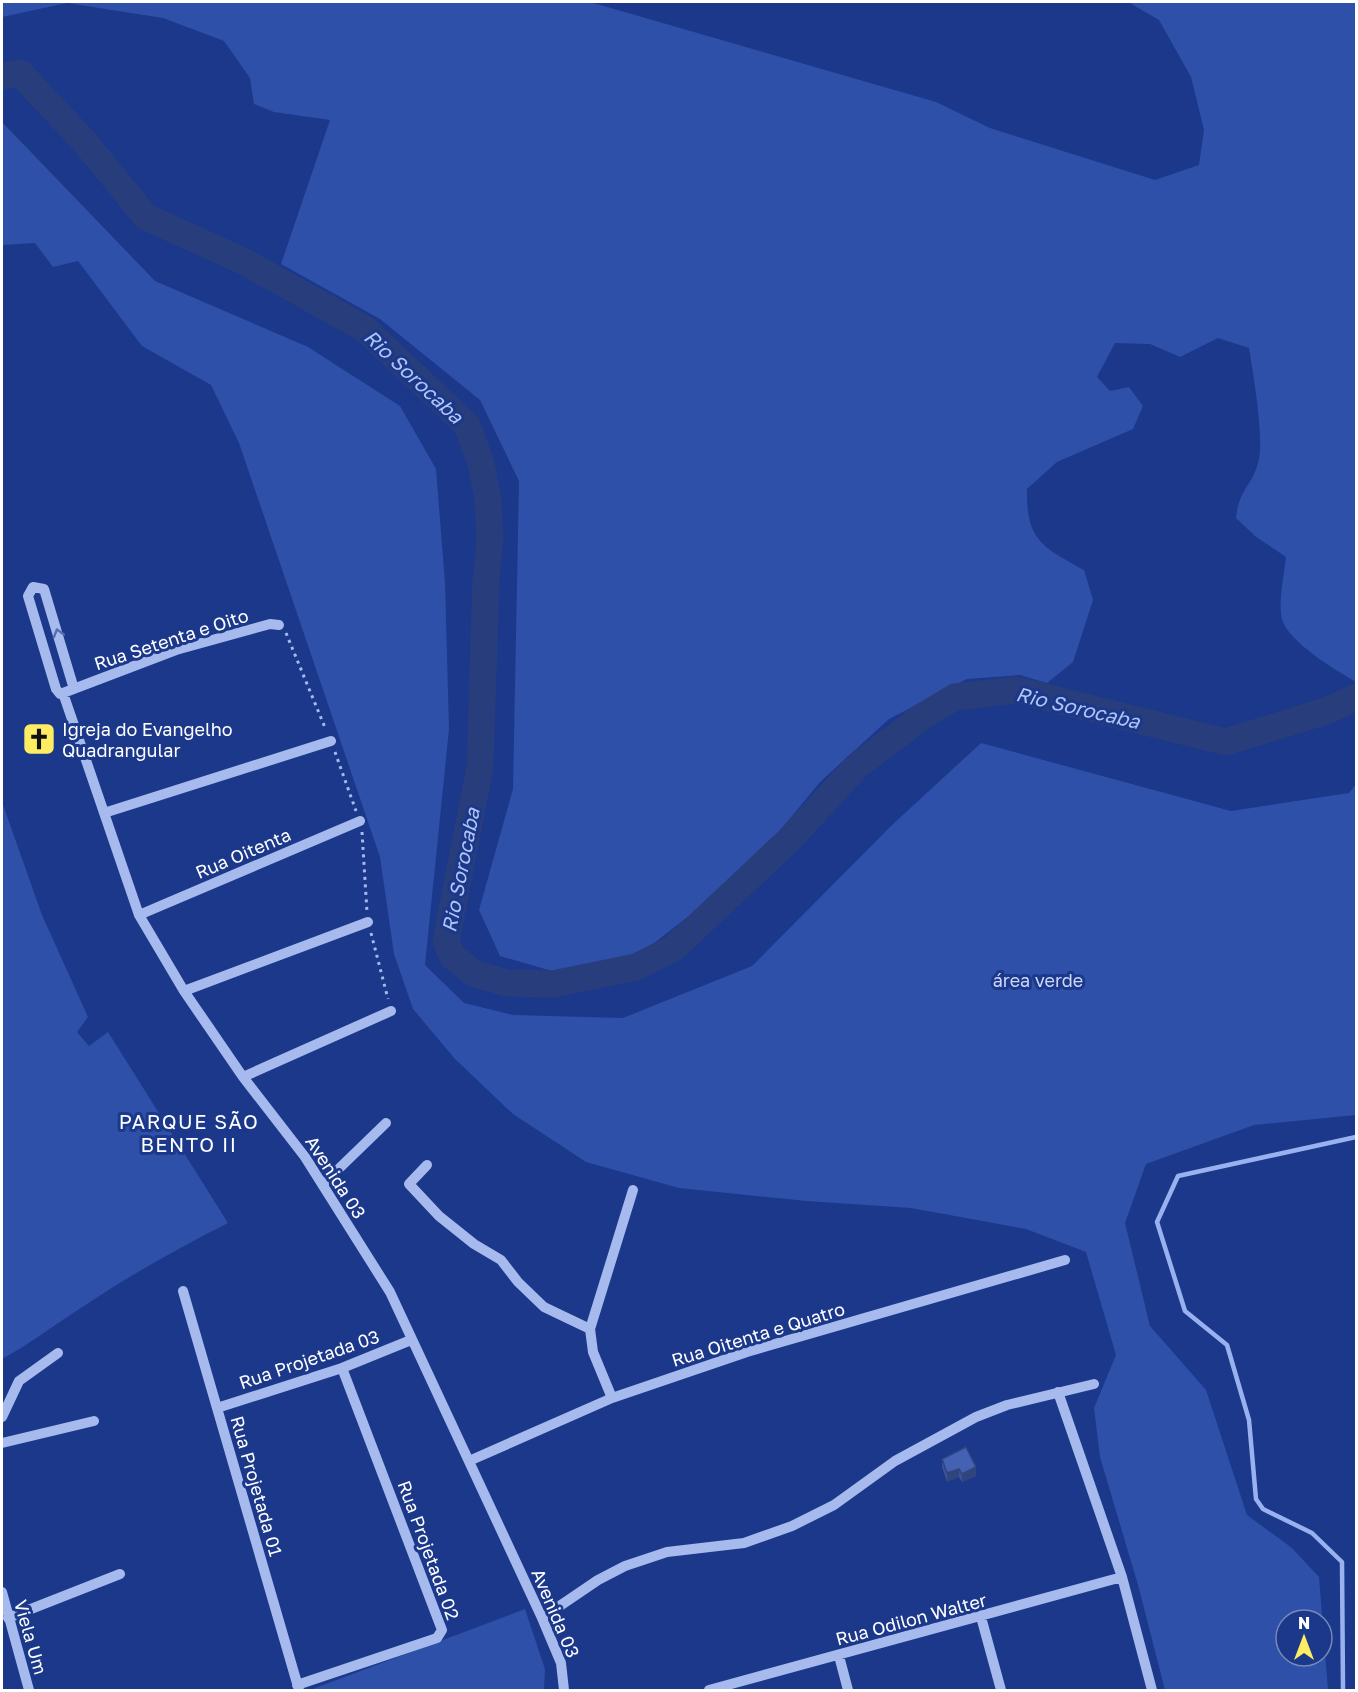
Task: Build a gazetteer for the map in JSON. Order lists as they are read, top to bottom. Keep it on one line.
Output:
{"streets":{"street":["Rua Setenta e Oito","Rua Oitenta","Avenida 03","Rua Oitenta e Quatro","Rua Projetada 03","Rua Projetada 01","Rua Projetada 02","Rua Odilon Walter","Viela Um"]},"crossings":[["Rua Setenta e Oito","Avenida 03"],["Rua Oitenta","Avenida 03"],["Avenida 03","Rua Oitenta e Quatro"],["Avenida 03","Rua Projetada 03"],["Rua Projetada 03","Rua Projetada 01"],["Rua Projetada 03","Rua Projetada 02"],["Rua Projetada 01","Rua Projetada 02"]],"districts":["PARQUE SÃO BENTO II"],"water":["Rio Sorocaba"],"parks":["área verde"],"places":{"church":["Igreja do Evangelho Quadrangular"]},"north":"top"}
